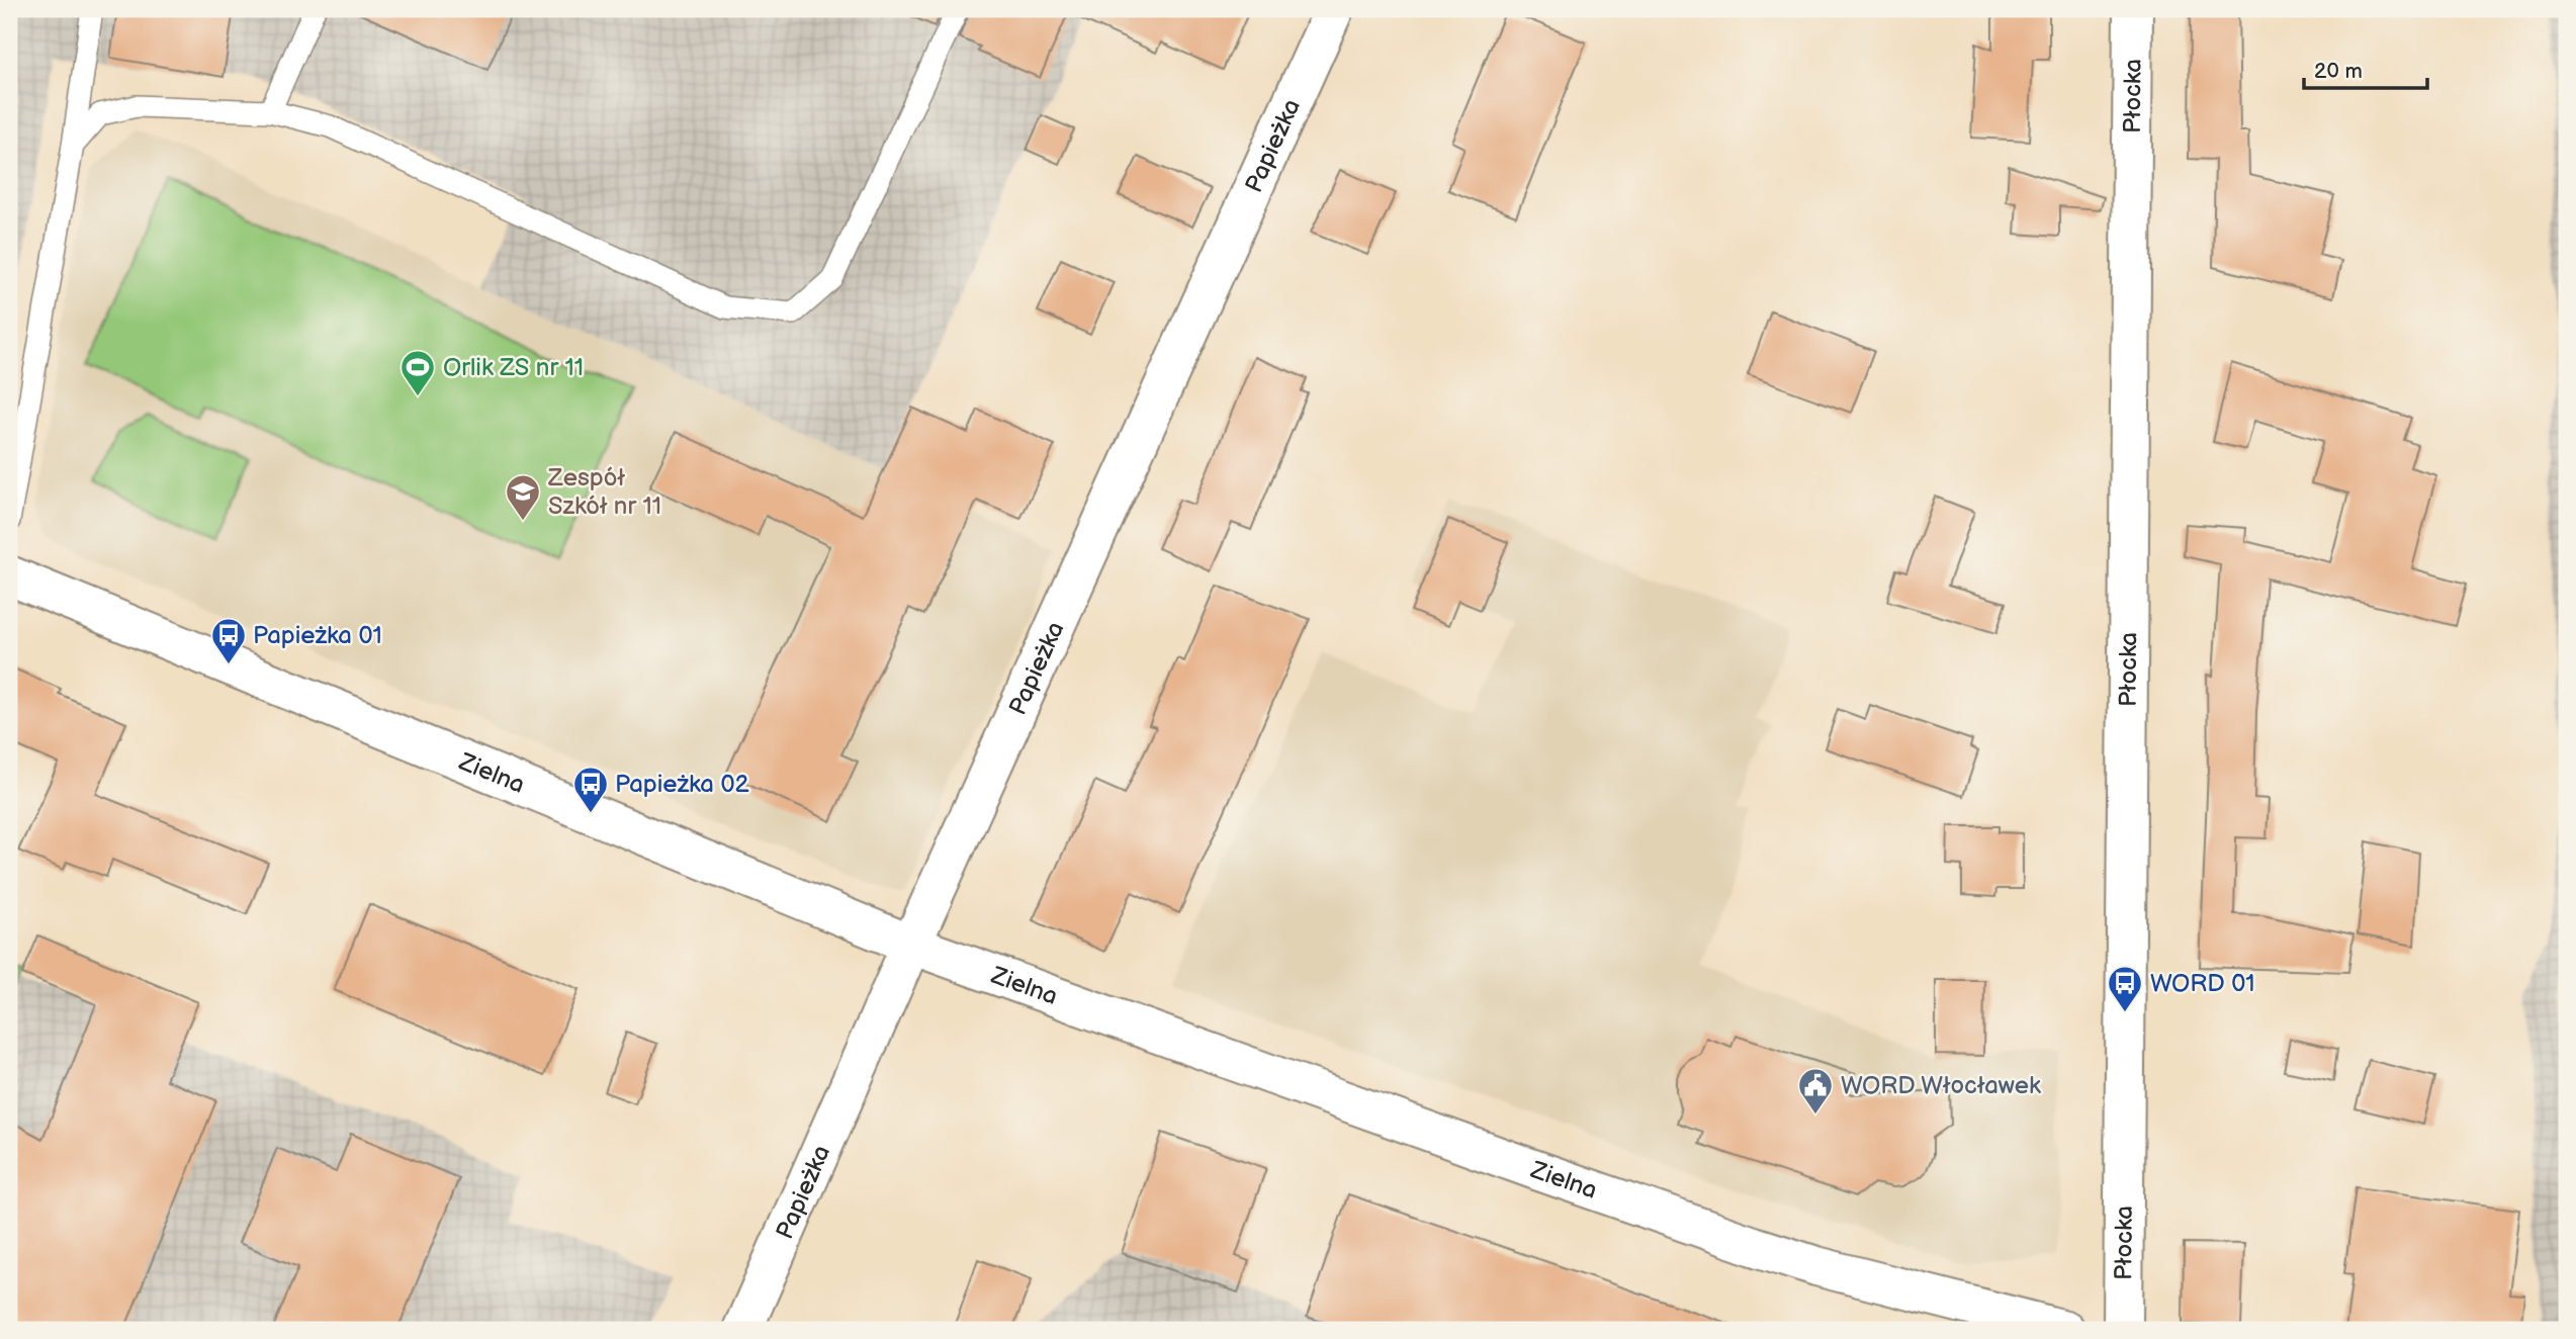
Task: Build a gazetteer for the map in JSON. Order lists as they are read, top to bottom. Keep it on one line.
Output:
{"streets":{"street":["Płocka","Papieżka","Zielna"]},"crossings":[["Papieżka","Zielna"]],"places":{"sports":["Orlik ZS nr 11"],"school or university":["Zespół Szkół nr 11"],"bus stop":["Papieżka 01","Papieżka 02","WORD 01"],"public building":["WORD Włocławek"]},"scale_bar":"20 m"}
